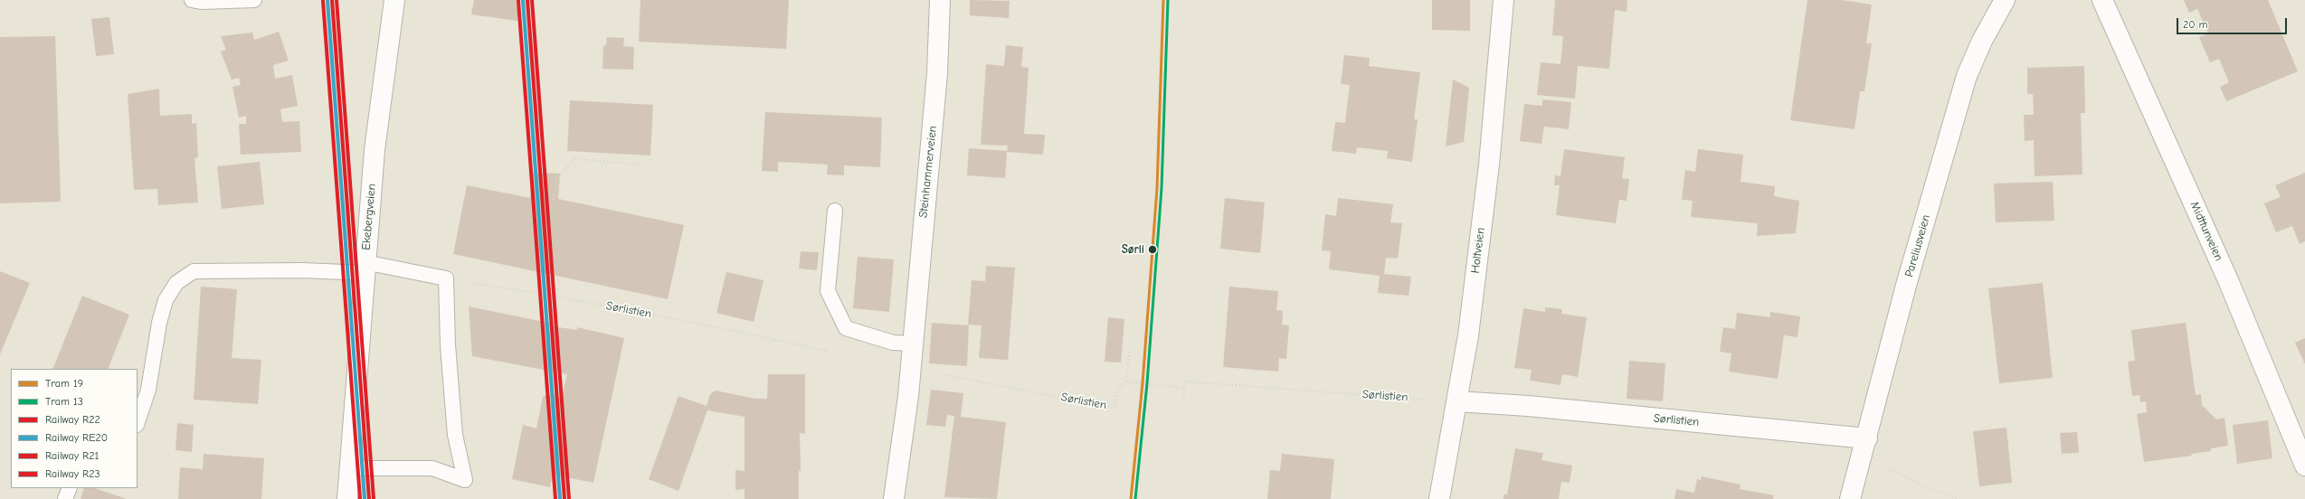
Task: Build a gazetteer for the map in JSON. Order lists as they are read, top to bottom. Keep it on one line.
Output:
{"streets":{"street":["Steinhammerveien","Ekebergveien","Midttunveien","Pareliusveien","Holtveien","Sørlistien"]},"crossings":[["Pareliusveien","Sørlistien"],["Holtveien","Sørlistien"]],"places":["Sørli"],"lines":["tram line 19","tram line 13","rail line R22","rail line RE20","rail line R21","rail line R23"],"legend":["Tram 19","Tram 13","Railway R22","Railway RE20","Railway R21","Railway R23"],"scale_bar":"20 m"}
